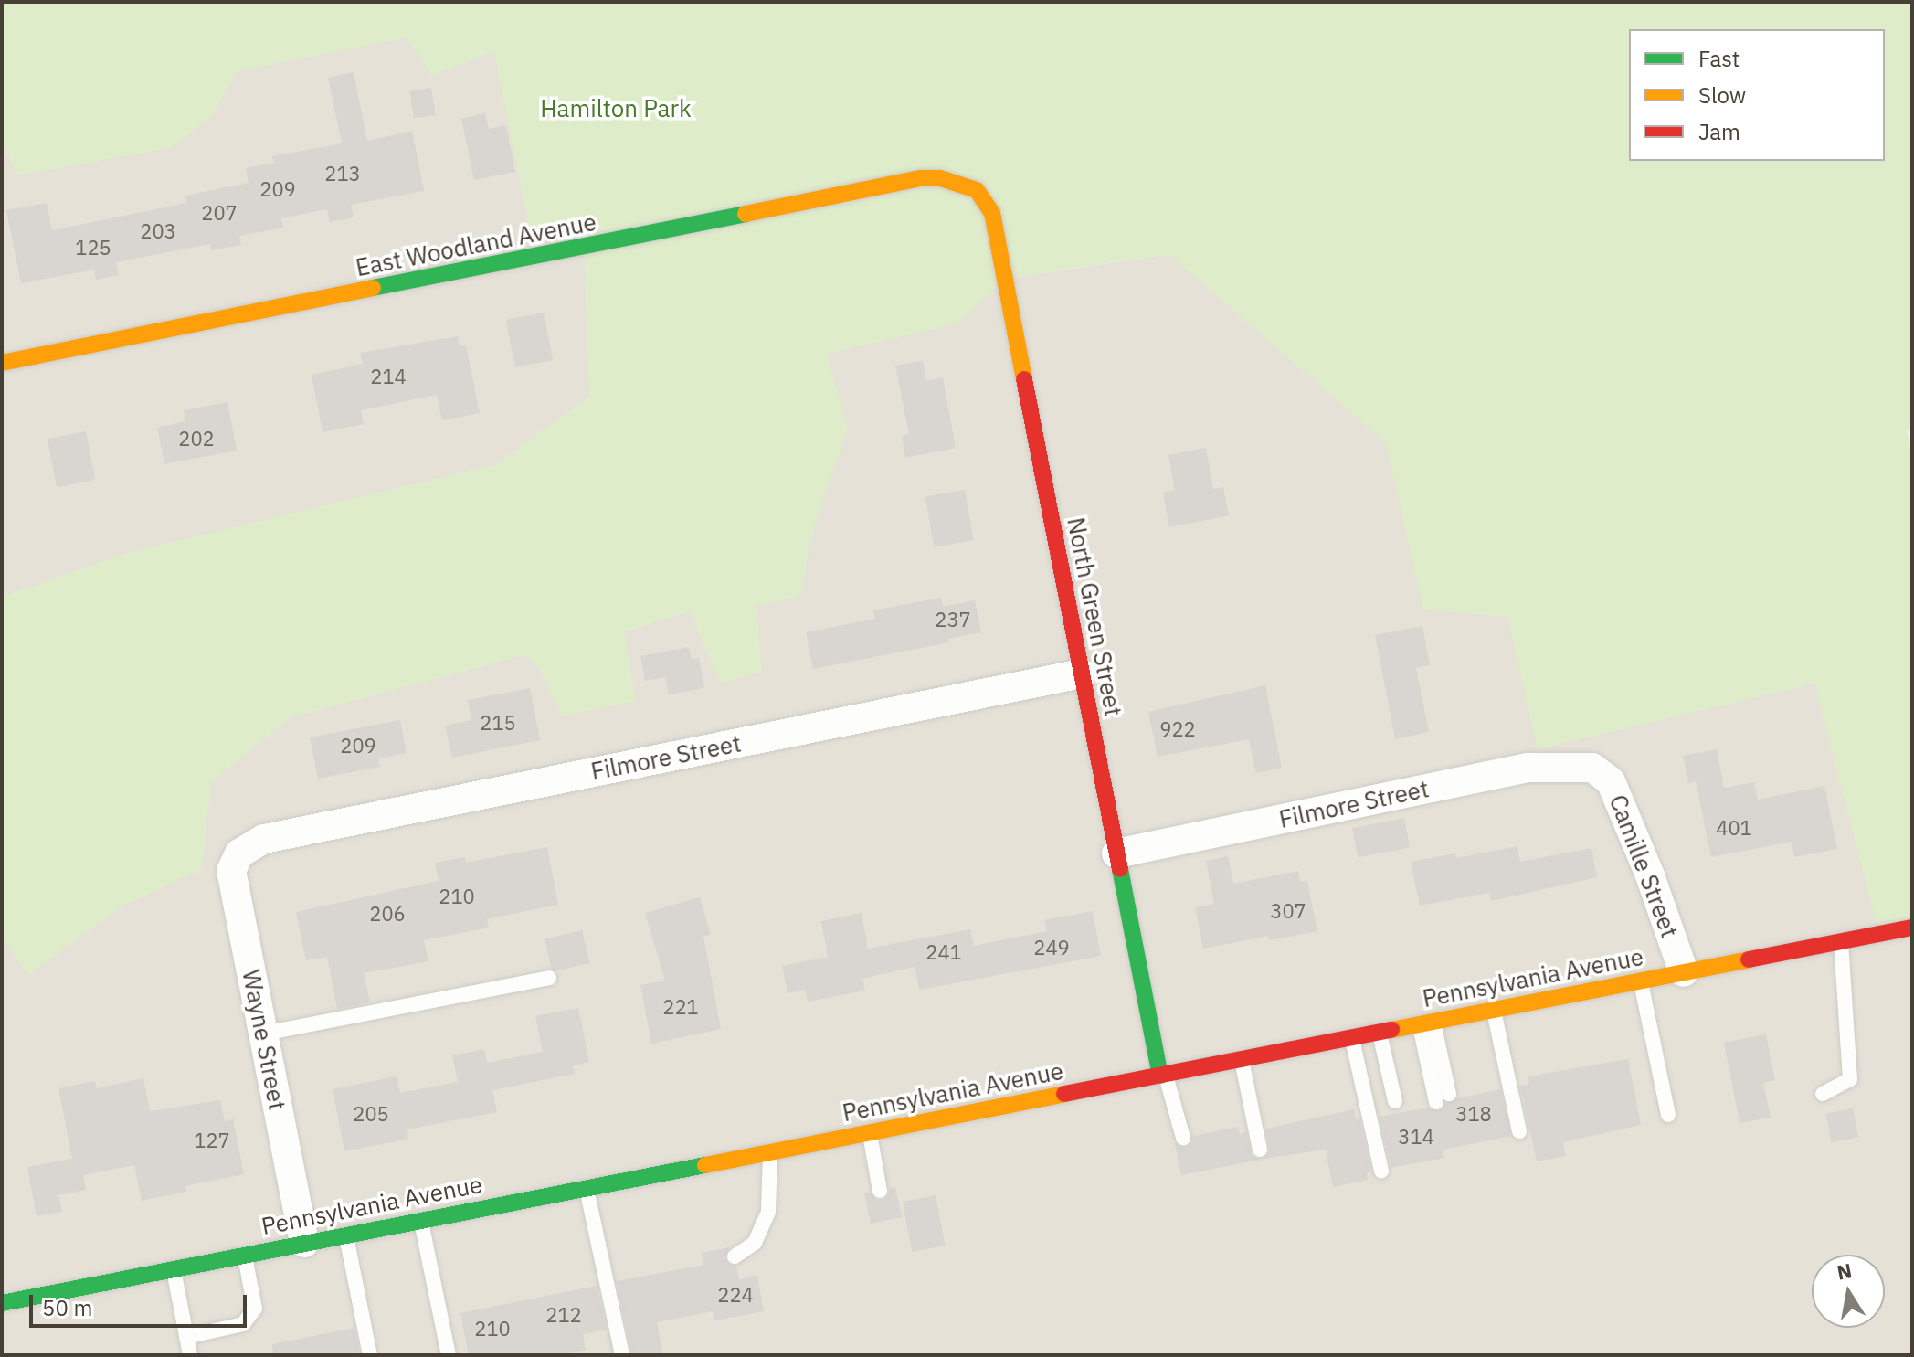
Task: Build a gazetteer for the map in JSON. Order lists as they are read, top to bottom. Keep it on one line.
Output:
{"streets":{"main road":["East Woodland Avenue","North Green Street","Pennsylvania Avenue"],"street":["Filmore Street","Camille Street","Wayne Street"]},"crossings":[["East Woodland Avenue","North Green Street"],["North Green Street","Filmore Street"],["North Green Street","Pennsylvania Avenue"],["Filmore Street","Camille Street"],["Filmore Street","Wayne Street"],["Camille Street","Pennsylvania Avenue"],["Pennsylvania Avenue","Wayne Street"]],"parks":["Hamilton Park"],"house_numbers":["213","209","207","203","125","214","202","237","215","922","209","401","210","307","206","249","241","221","205","318","314","127","224","212","210"],"legend":["Fast","Slow","Jam"],"scale_bar":"50 m","north":"top"}
